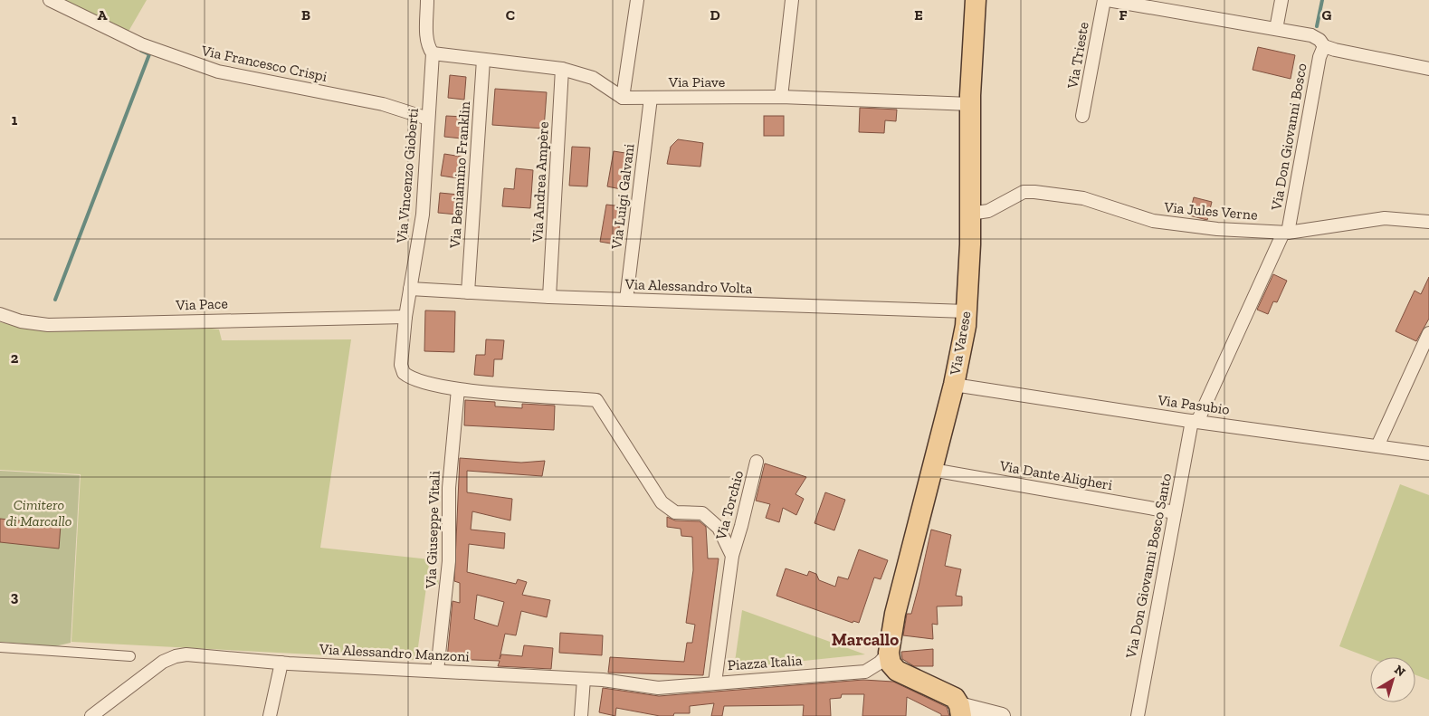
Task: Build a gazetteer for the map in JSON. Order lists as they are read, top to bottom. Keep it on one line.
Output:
{"streets":{"main road":["Via Varese"],"street":["Via Trieste","Via Francesco Crispi","Via Piave","Via Don Giovanni Bosco","Via Beniamino Franklin","Via Vincenzo Gioberti","Via Andrea Ampère","Via Luigi Galvani","Via Jules Verne","Via Alessandro Volta","Via Pace","Via Pasubio","Via Dante Aligheri","Via Torchio","Via Giuseppe Vitali","Via Don Giovanni Bosco Santo","Via Alessandro Manzoni","Piazza Italia"]},"crossings":[["Via Francesco Crispi","Via Vincenzo Gioberti"],["Via Piave","Via Luigi Galvani"],["Via Piave","Via Varese"],["Via Don Giovanni Bosco","Via Jules Verne"],["Via Don Giovanni Bosco","Via Don Giovanni Bosco Santo"],["Via Beniamino Franklin","Via Alessandro Volta"],["Via Vincenzo Gioberti","Via Alessandro Volta"],["Via Vincenzo Gioberti","Via Pace"],["Via Vincenzo Gioberti","Via Giuseppe Vitali"],["Via Andrea Ampère","Via Alessandro Volta"],["Via Luigi Galvani","Via Alessandro Volta"],["Via Jules Verne","Via Varese"],["Via Jules Verne","Via Don Giovanni Bosco Santo"],["Via Alessandro Volta","Via Varese"],["Via Varese","Via Pasubio"],["Via Varese","Via Dante Aligheri"],["Via Varese","Piazza Italia"],["Via Pasubio","Via Don Giovanni Bosco Santo"],["Via Dante Aligheri","Via Don Giovanni Bosco Santo"],["Via Torchio","Piazza Italia"],["Via Giuseppe Vitali","Via Alessandro Manzoni"],["Via Alessandro Manzoni","Piazza Italia"]],"districts":["Marcallo"],"parks":["Cimitero di Marcallo"],"north":"top right","grid":{"columns":["A","B","C","D","E","F","G"],"rows":["1","2","3"]}}
